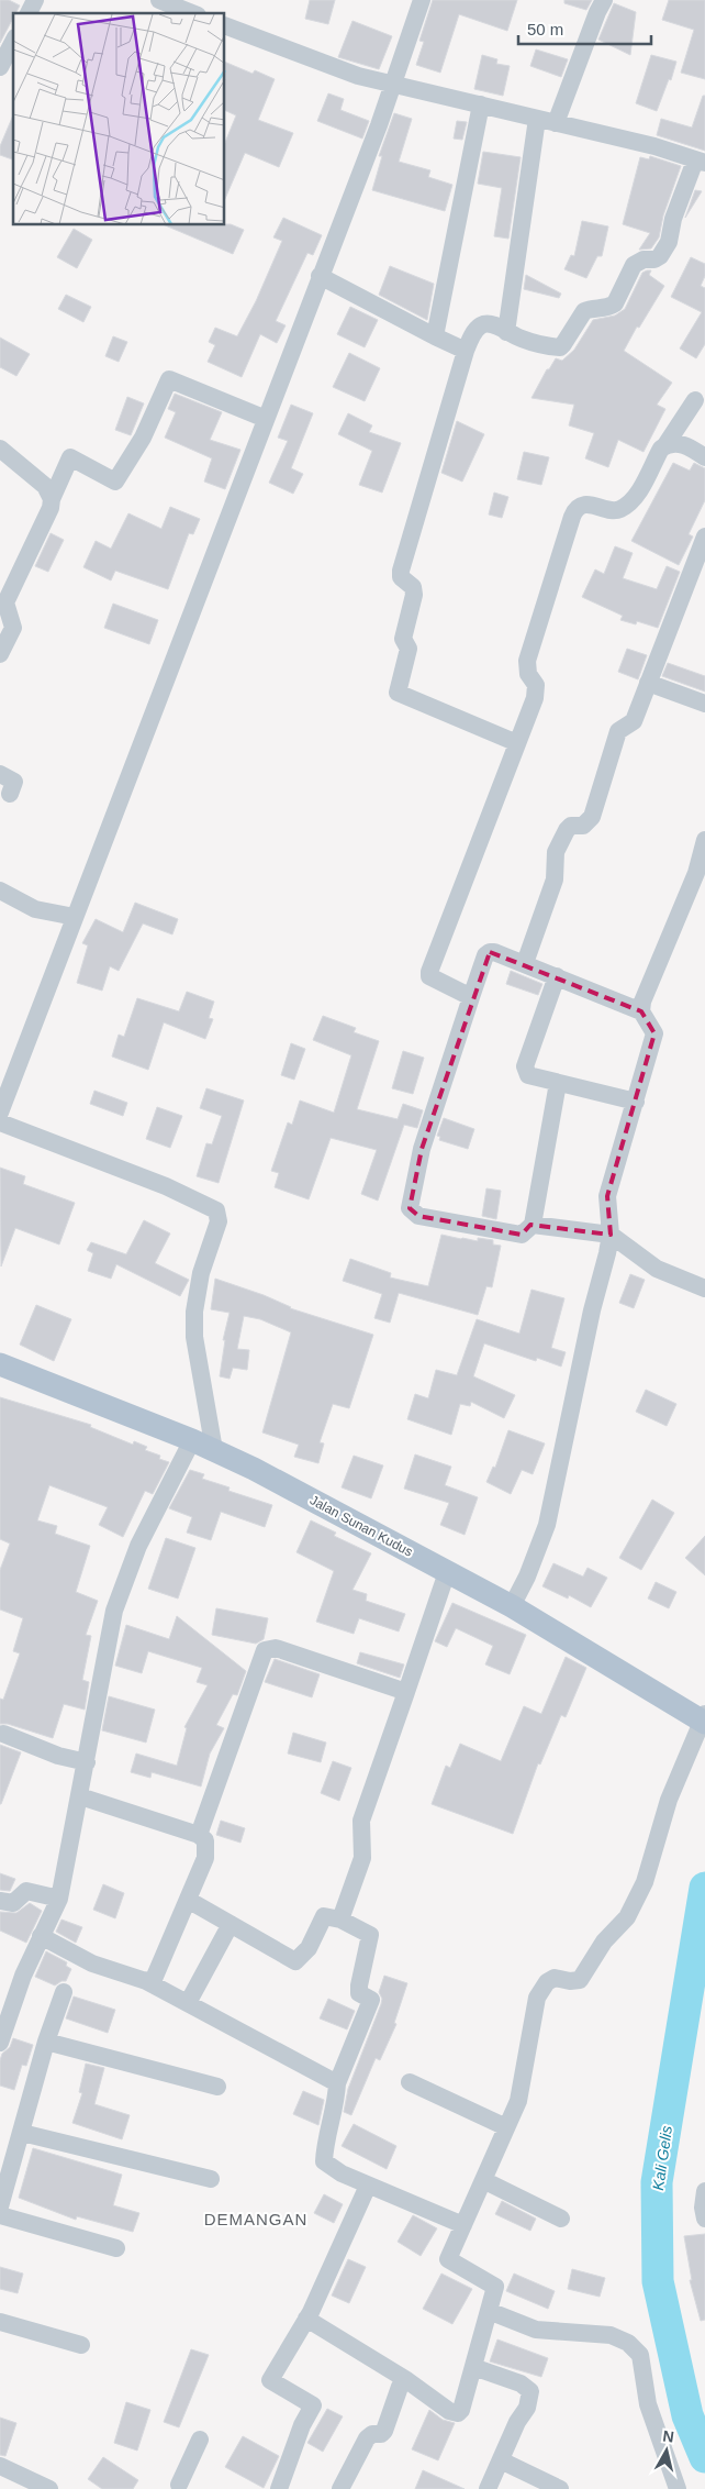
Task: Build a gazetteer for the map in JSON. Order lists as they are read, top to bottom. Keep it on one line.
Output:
{"streets":{"main road":["Jalan Sunan Kudus"]},"districts":["DEMANGAN"],"water":["Kali Gelis"],"scale_bar":"50 m","north":"top"}
